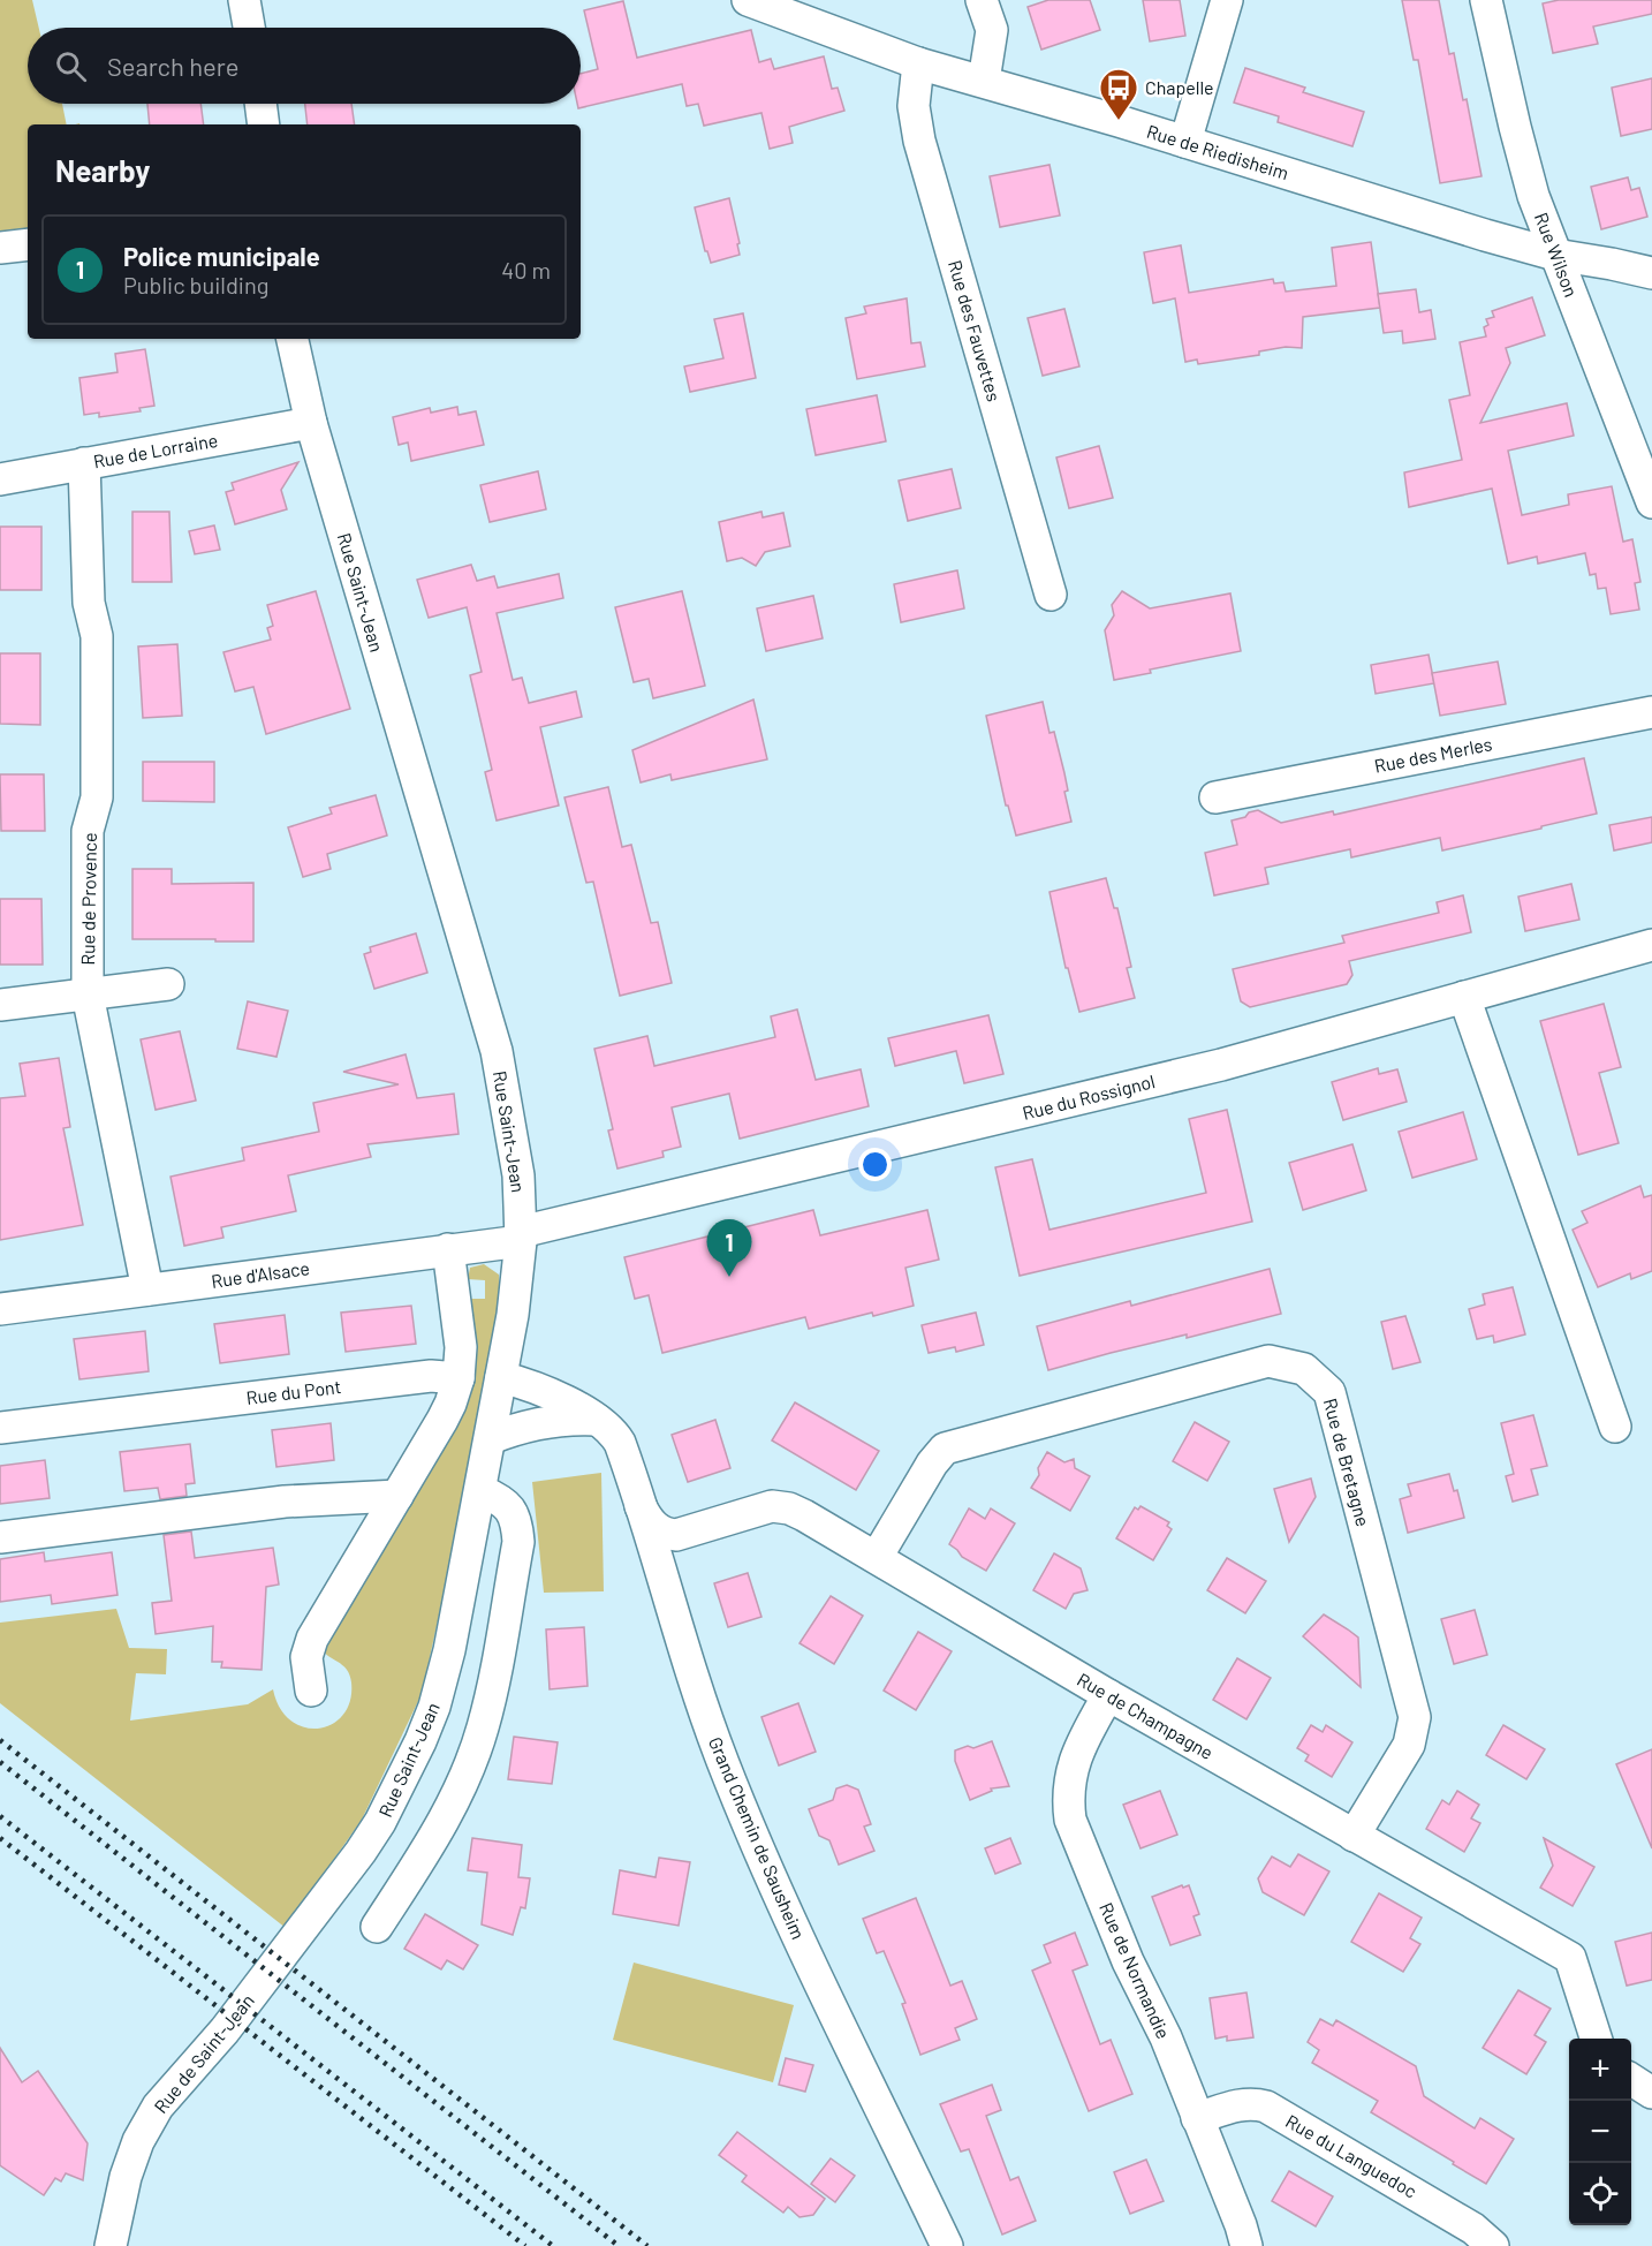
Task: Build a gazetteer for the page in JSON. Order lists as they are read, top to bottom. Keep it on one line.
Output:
{"streets":{"street":["Rue de Riedisheim","Rue Wilson","Rue des Fauvettes","Rue de Lorraine","Rue Saint-Jean","Rue des Merles","Rue de Provence","Rue du Rossignol","Rue d'Alsace","Rue du Pont","Rue de Bretagne","Rue de Champagne","Grand Chemin de Sausheim","Rue de Normandie","Rue de Saint-Jean","Rue du Languedoc"]},"crossings":[["Rue de Riedisheim","Rue Wilson"],["Rue de Riedisheim","Rue des Fauvettes"],["Rue de Lorraine","Rue Saint-Jean"],["Rue de Lorraine","Rue de Provence"],["Rue Saint-Jean","Rue du Rossignol"],["Rue Saint-Jean","Rue d'Alsace"],["Rue Saint-Jean","Grand Chemin de Sausheim"],["Rue Saint-Jean","Rue de Saint-Jean"],["Rue de Provence","Rue d'Alsace"],["Rue du Rossignol","Rue d'Alsace"],["Rue de Bretagne","Rue de Champagne"],["Rue de Champagne","Grand Chemin de Sausheim"],["Rue de Champagne","Rue de Normandie"],["Rue de Normandie","Rue du Languedoc"]],"places":{"bus stop":["Chapelle"]},"page":{"search":"Search here","heading":"Nearby","list":[{"mark":"1","name":"Police municipale","note":"Public building","value":"40 m"}],"pins":"1","map_buttons":["+","−"]}}
